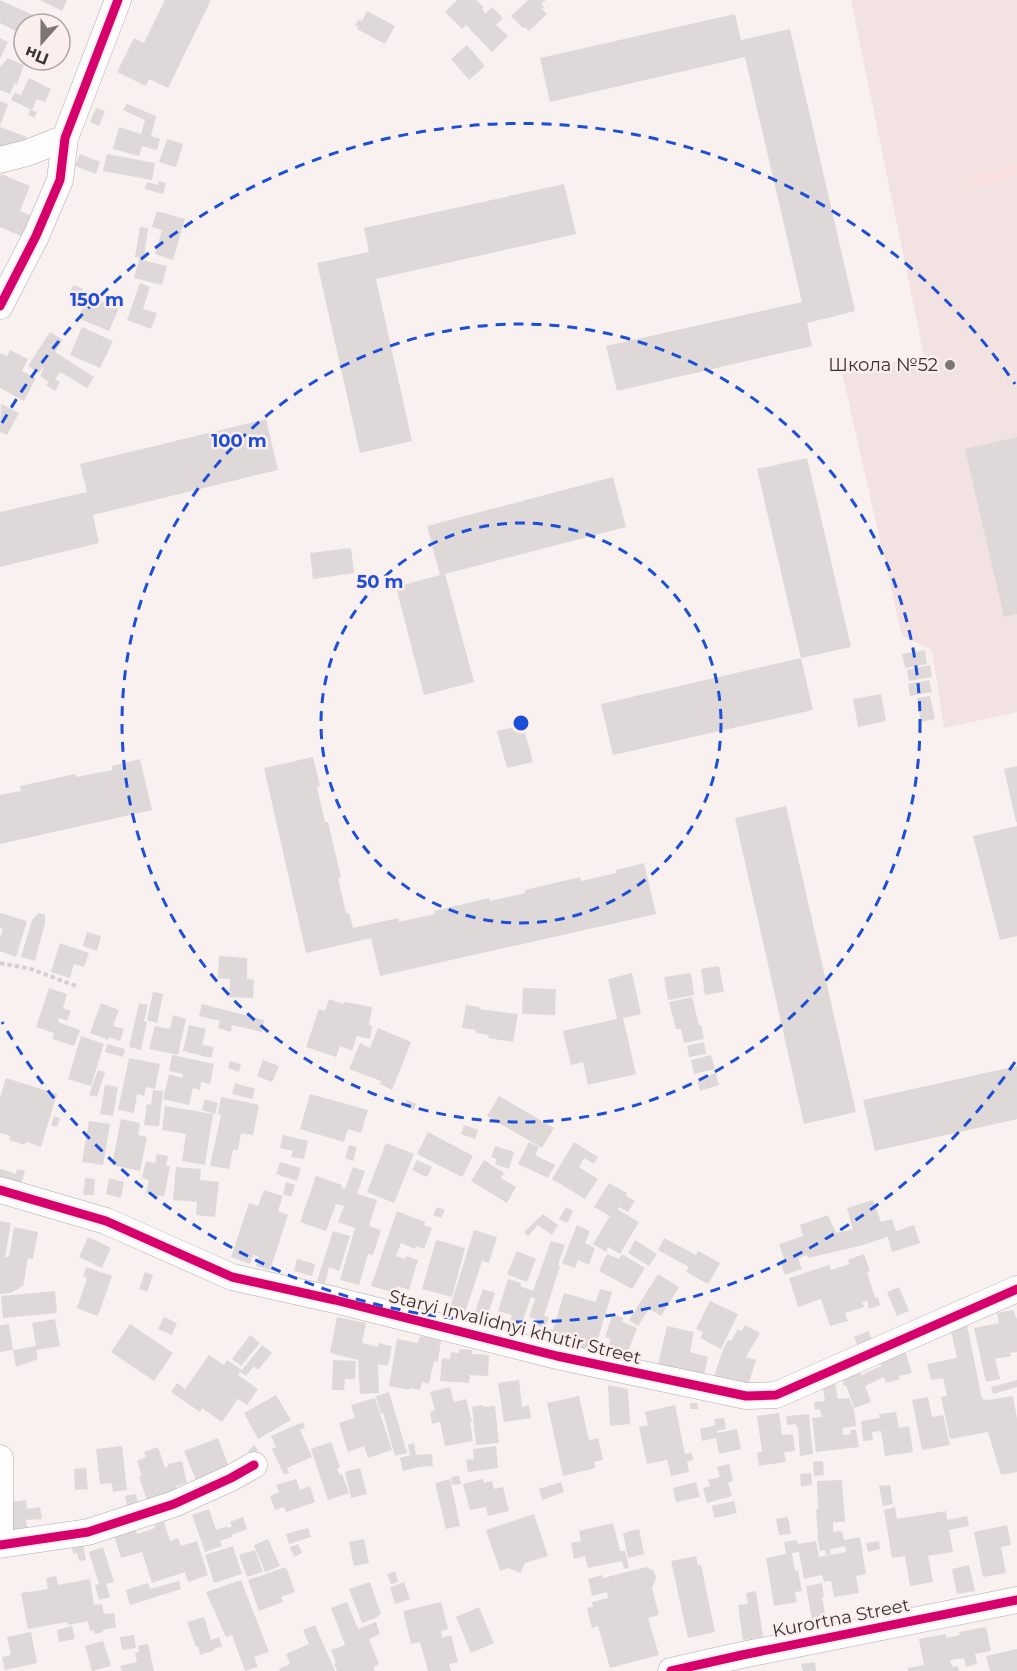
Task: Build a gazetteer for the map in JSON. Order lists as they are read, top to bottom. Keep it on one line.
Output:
{"streets":{"street":["Staryi Invalidnyi khutir Street","Kurortna Street"]},"places":["Школа №52"],"north":"bottom","rings":["150 m","100 m","50 m"]}
